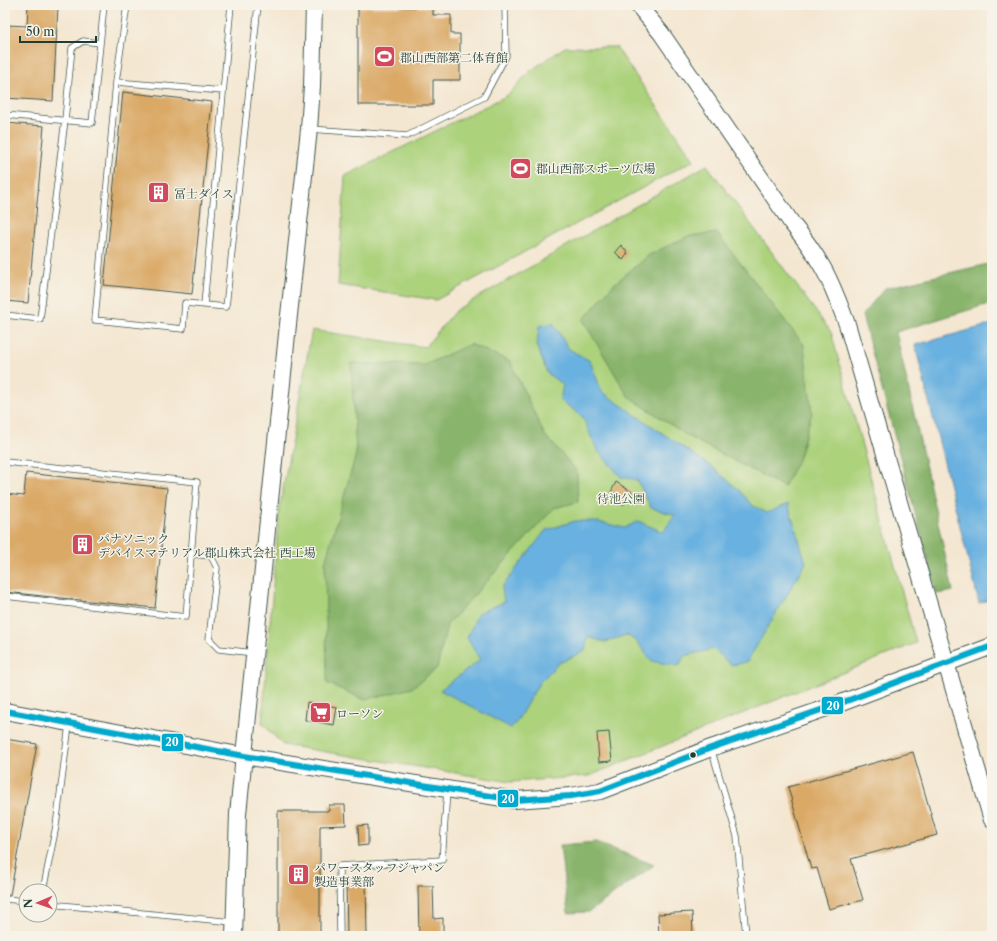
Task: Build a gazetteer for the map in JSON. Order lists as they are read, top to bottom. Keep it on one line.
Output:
{"parks":["待池公園"],"places":{"sports":["郡山西部第二体育館","郡山西部スポーツ広場"],"building":["冨士ダイス","パナソニック デバイスマテリアル郡山株式会社 西工場","パワースタッフジャパン 製造事業部"],"supermarket":["ローソン"]},"lines":["transit line 20"],"scale_bar":"50 m","north":"left"}
